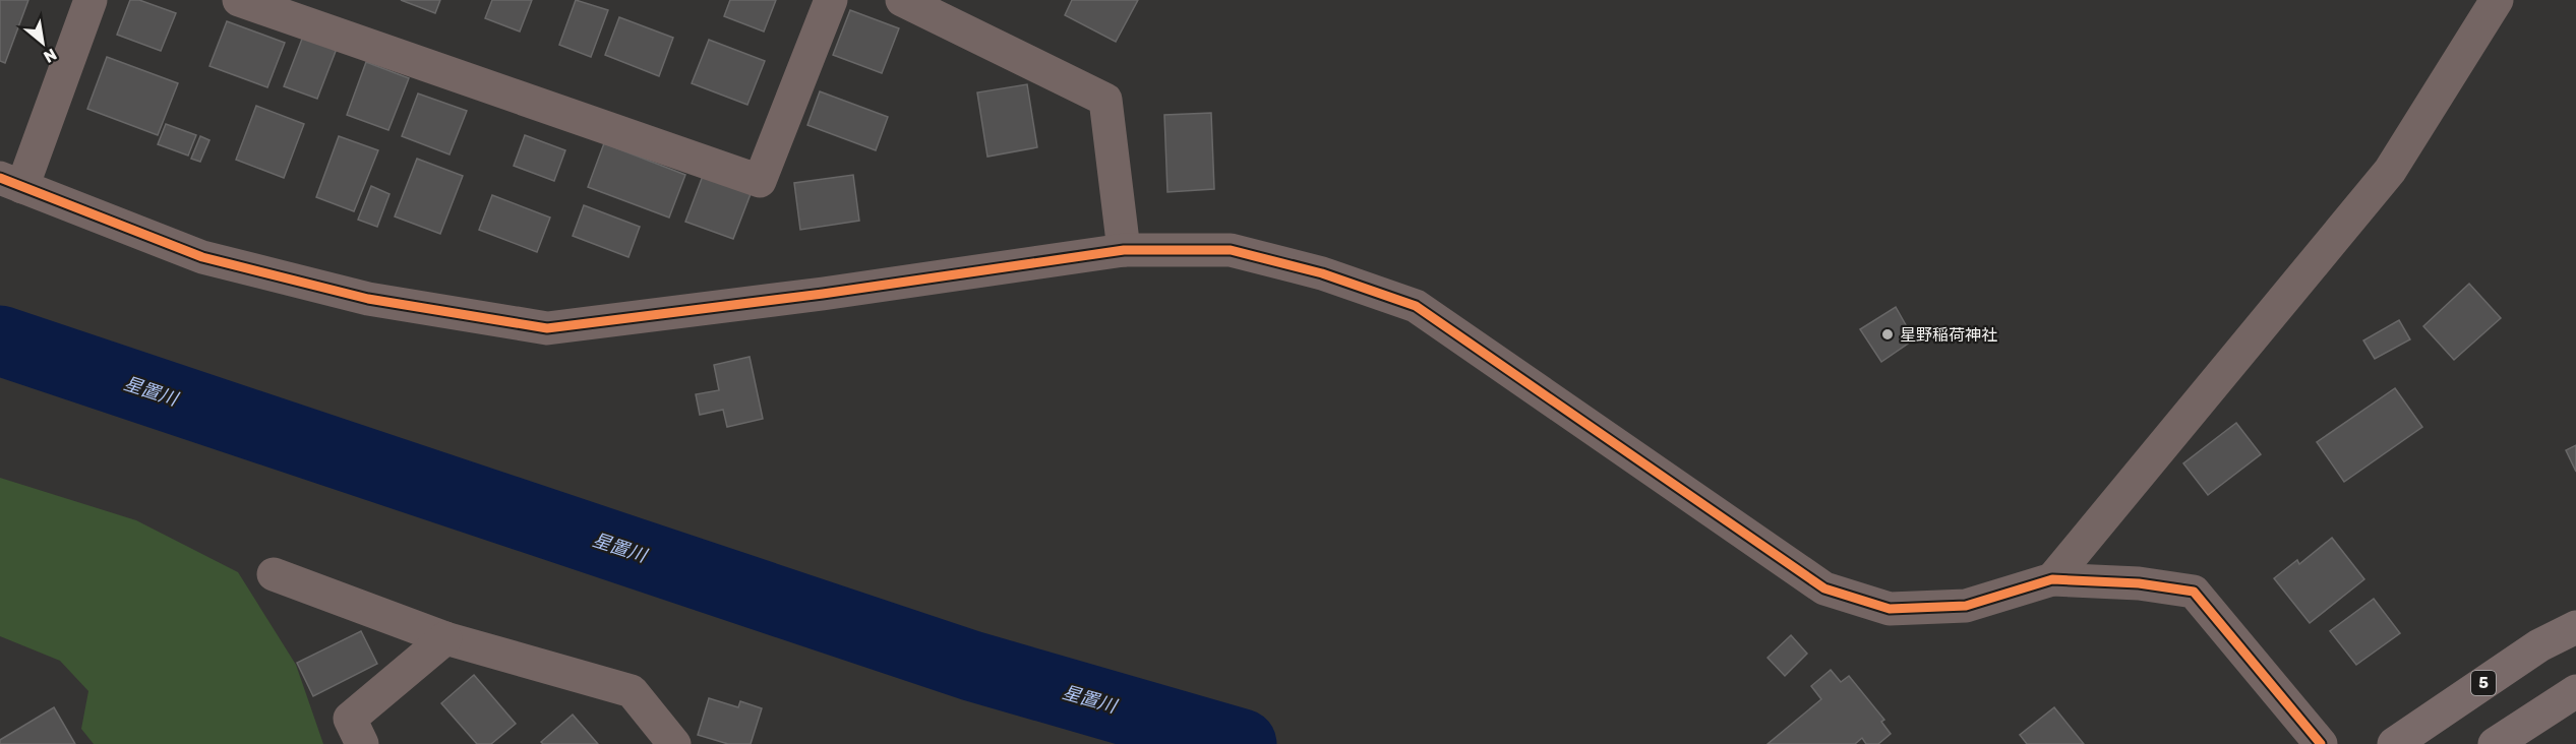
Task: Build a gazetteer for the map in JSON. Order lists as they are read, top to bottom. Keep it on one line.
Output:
{"streets":{"highway":["5"]},"water":["星置川"],"places":["星野稲荷神社"],"north":"bottom right"}
